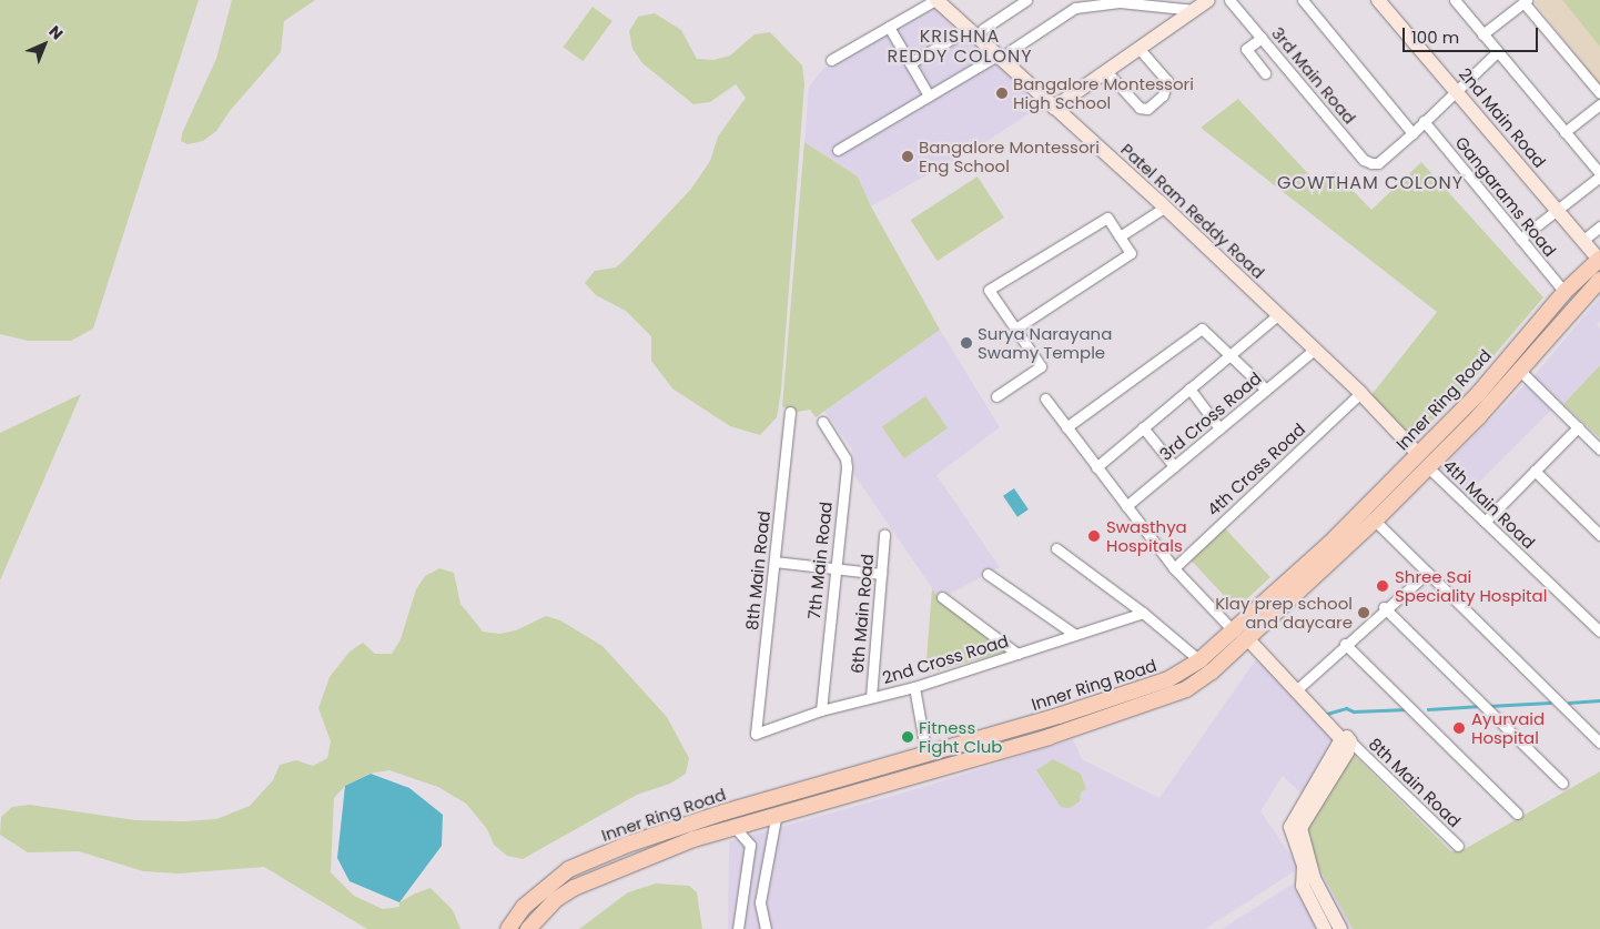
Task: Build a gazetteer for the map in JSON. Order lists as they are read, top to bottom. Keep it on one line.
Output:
{"streets":{"main road":["Inner Ring Road"],"street":["3rd Main Road","2nd Main Road","Gangarams Road","Patel Ram Reddy Road","3rd Cross Road","4th Cross Road","4th Main Road","7th Main Road","8th Main Road","6th Main Road","2nd Cross Road"]},"crossings":[["2nd Main Road","Inner Ring Road"],["Gangarams Road","Inner Ring Road"],["Patel Ram Reddy Road","Inner Ring Road"],["Patel Ram Reddy Road","3rd Cross Road"],["Patel Ram Reddy Road","4th Cross Road"],["Inner Ring Road","4th Main Road"],["7th Main Road","2nd Cross Road"],["8th Main Road","2nd Cross Road"],["6th Main Road","2nd Cross Road"]],"districts":["KRISHNA REDDY COLONY","GOWTHAM COLONY"],"places":["Bangalore Montessori High School","Bangalore Montessori Eng School","Surya Narayana Swamy Temple","Swasthya Hospitals","Shree Sai Speciality Hospital","Klay prep school and daycare","Ayurvaid Hospital","Fitness Fight Club"],"scale_bar":"100 m","north":"top right"}
